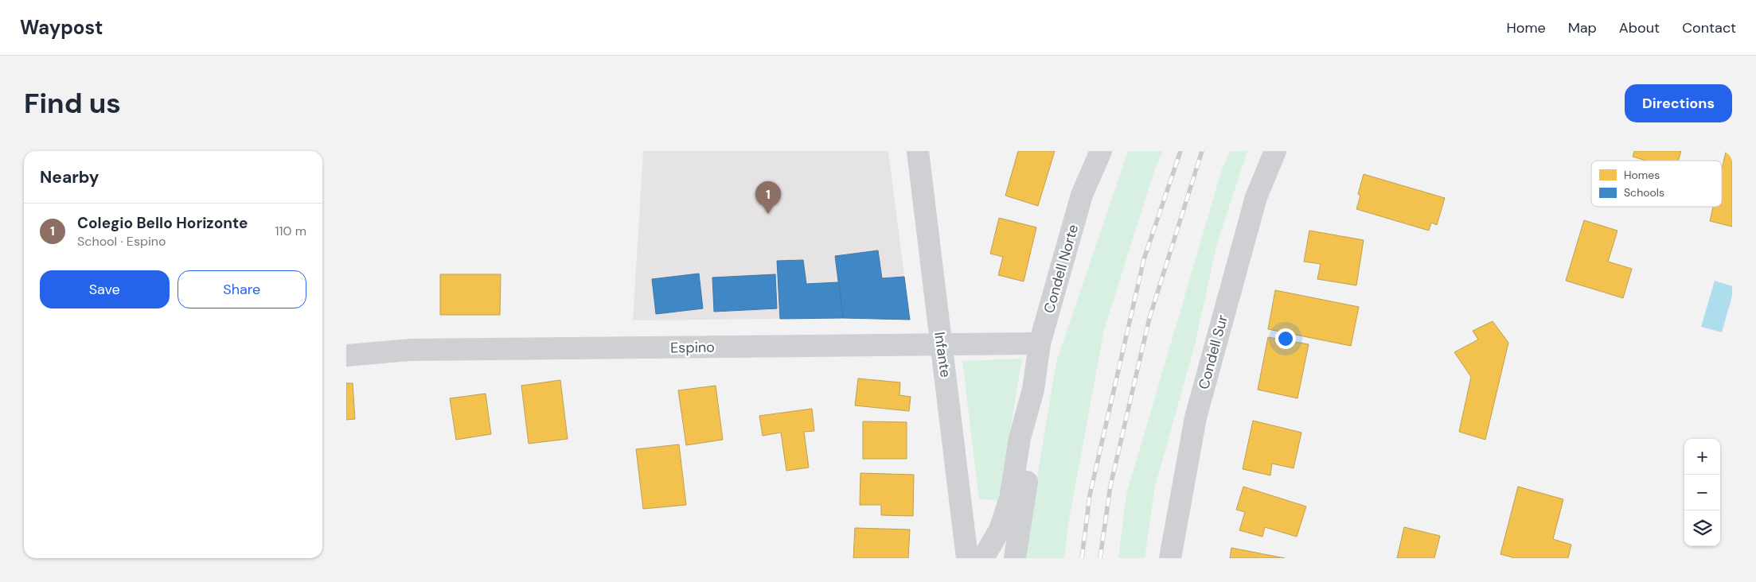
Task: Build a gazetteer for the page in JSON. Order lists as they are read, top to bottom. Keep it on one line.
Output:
{"streets":{"street":["Condell Norte","Espino","Condell Sur","Infante"]},"crossings":[["Condell Norte","Espino"],["Espino","Infante"]],"legend":["Homes","Schools"],"page":{"header":"Waypost","nav":["Home","Map","About","Contact"],"buttons":["Directions",["Save","Share"]],"title":"Find us","heading":"Nearby","pins":"1","list":[{"mark":"1","name":"Colegio Bello Horizonte","note":"School · Espino","value":"110 m"}],"map_buttons":["+","−"]}}
